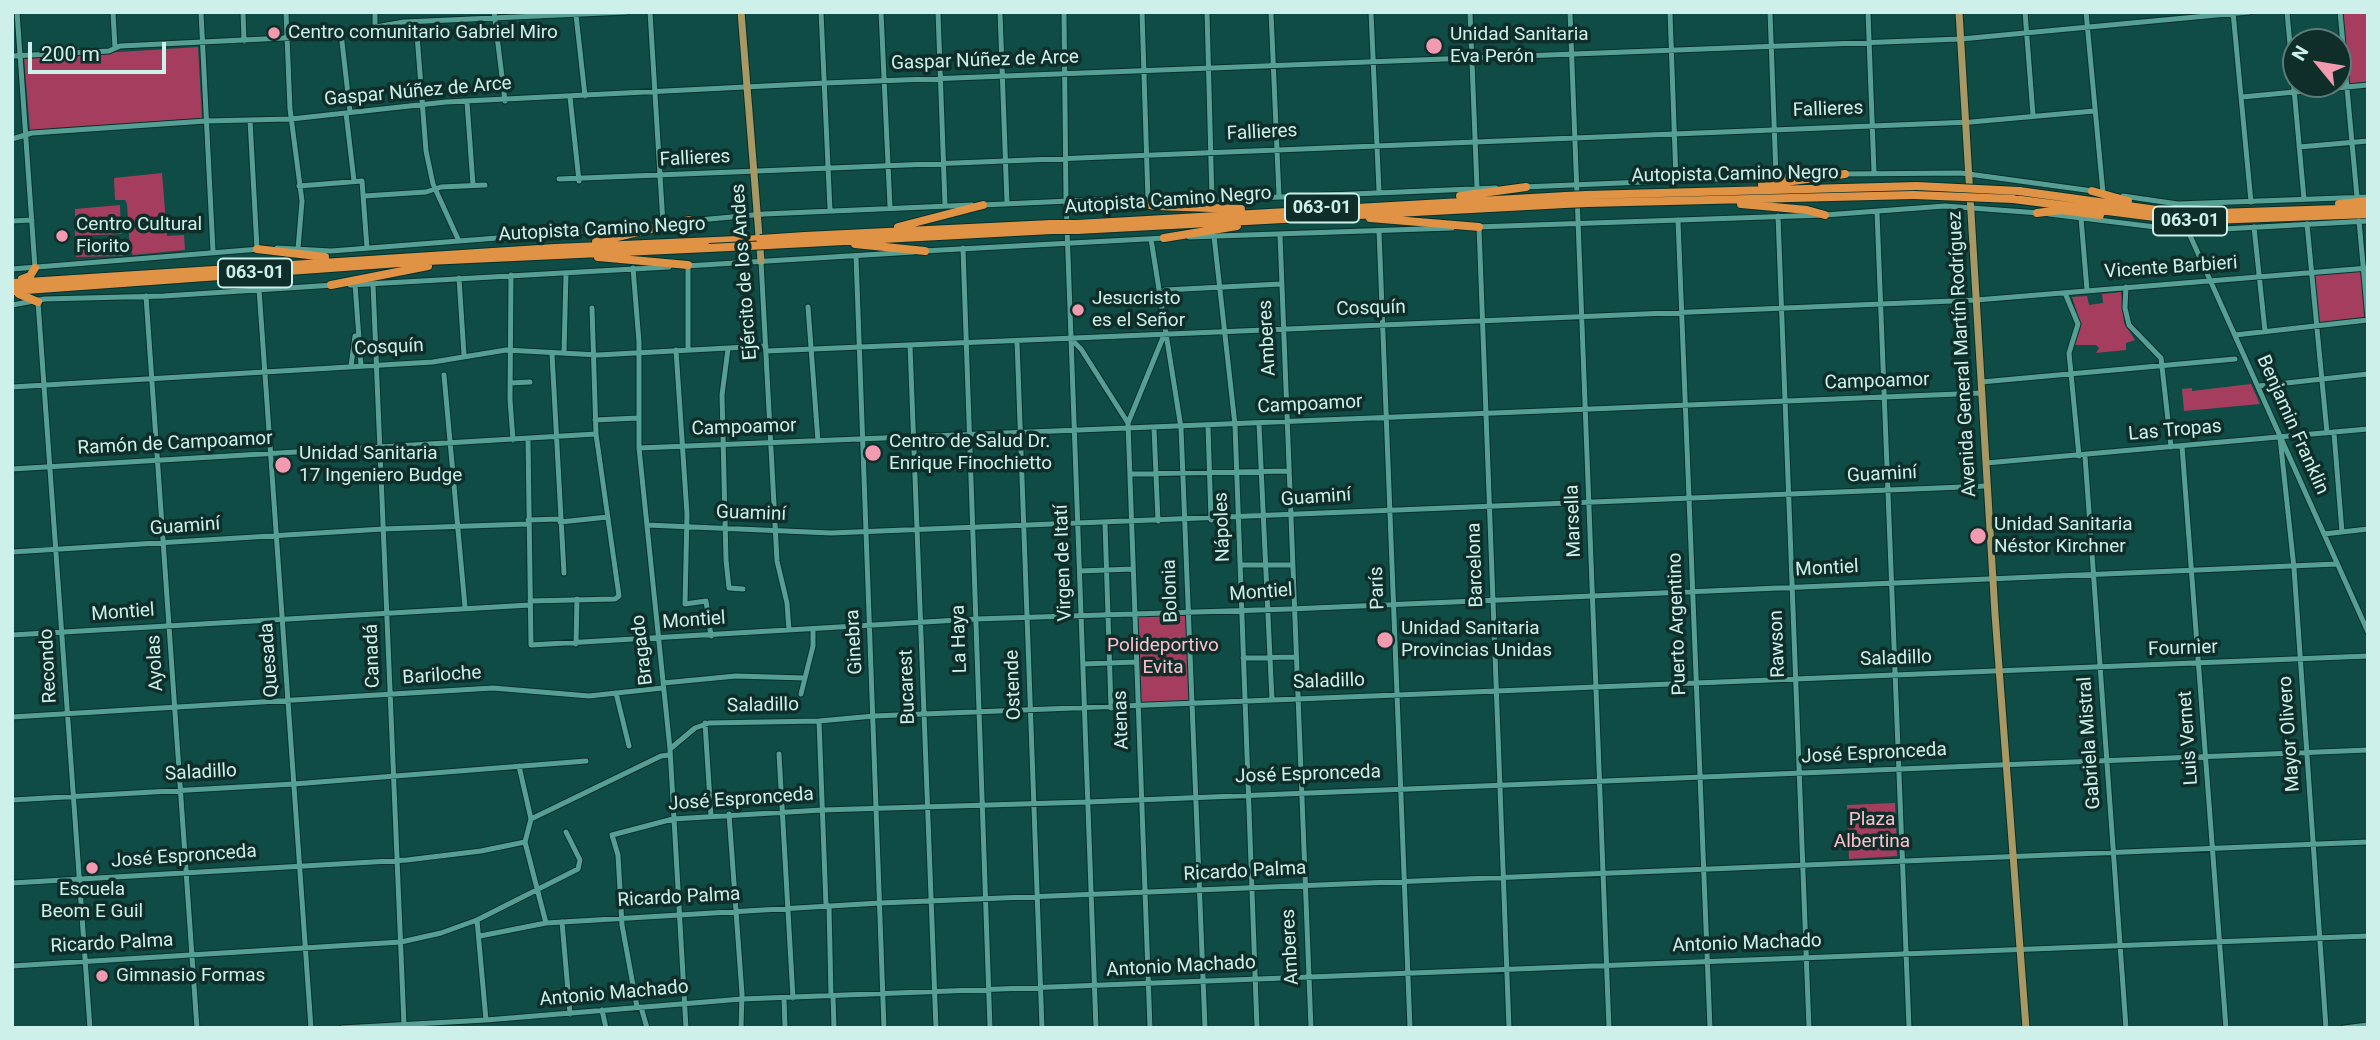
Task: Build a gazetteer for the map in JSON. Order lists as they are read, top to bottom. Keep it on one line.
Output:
{"streets":{"highway":["Autopista Camino Negro","063-01"],"main road":["Ejército de los Andes","Avenida General Martín Rodríguez"],"street":["Gaspar Núñez de Arce","Fallieres","Vicente Barbieri","Cosquín","Amberes","Campoamor","Benjamin Franklin","Las Tropas","Ramón de Campoamor","Guaminí","Marsella","Nápoles","Virgen de Itatí","Barcelona","Montiel","París","Bolonia","Puerto Argentino","La Haya","Ginebra","Rawson","Fournier","Bragado","Canadá","Saladillo","Quesada","Ayolas","Recondo","Bariloche","Ostende","Bucarest","Atenas","Mayor Olivero","Luis Vernet","Gabriela Mistral","José Espronceda","Ricardo Palma","Antonio Machado"]},"crossings":[["Gaspar Núñez de Arce","Ejército de los Andes"],["Gaspar Núñez de Arce","Avenida General Martín Rodríguez"],["Gaspar Núñez de Arce","Marsella"],["Gaspar Núñez de Arce","Virgen de Itatí"],["Fallieres","Ejército de los Andes"],["Fallieres","Avenida General Martín Rodríguez"],["Fallieres","Marsella"],["Fallieres","Virgen de Itatí"],["Vicente Barbieri","Cosquín"],["Vicente Barbieri","Avenida General Martín Rodríguez"],["Vicente Barbieri","Benjamin Franklin"],["Vicente Barbieri","Gabriela Mistral"],["Ejército de los Andes","Cosquín"],["Ejército de los Andes","Campoamor"],["Ejército de los Andes","Guaminí"],["Ejército de los Andes","Montiel"],["Cosquín","Amberes"],["Cosquín","Avenida General Martín Rodríguez"],["Cosquín","Marsella"],["Cosquín","Nápoles"],["Cosquín","Virgen de Itatí"],["Cosquín","Barcelona"],["Cosquín","París"],["Cosquín","Bolonia"],["Cosquín","Puerto Argentino"],["Cosquín","La Haya"],["Cosquín","Ginebra"],["Cosquín","Rawson"],["Cosquín","Bragado"],["Cosquín","Canadá"],["Cosquín","Quesada"],["Cosquín","Ayolas"],["Cosquín","Recondo"],["Cosquín","Ostende"],["Cosquín","Bucarest"],["Cosquín","Atenas"],["Amberes","Campoamor"],["Amberes","Guaminí"],["Amberes","Montiel"],["Amberes","Saladillo"],["Amberes","José Espronceda"],["Amberes","Ricardo Palma"],["Amberes","Antonio Machado"],["Avenida General Martín Rodríguez","Campoamor"],["Avenida General Martín Rodríguez","Las Tropas"],["Avenida General Martín Rodríguez","Guaminí"],["Avenida General Martín Rodríguez","Montiel"],["Avenida General Martín Rodríguez","Fournier"],["Avenida General Martín Rodríguez","Saladillo"],["Avenida General Martín Rodríguez","José Espronceda"],["Avenida General Martín Rodríguez","Ricardo Palma"],["Avenida General Martín Rodríguez","Antonio Machado"],["Campoamor","Marsella"],["Campoamor","Nápoles"],["Campoamor","Virgen de Itatí"],["Campoamor","Barcelona"],["Campoamor","París"],["Campoamor","Bolonia"],["Campoamor","Puerto Argentino"],["Campoamor","La Haya"],["Campoamor","Ginebra"],["Campoamor","Rawson"],["Campoamor","Bragado"],["Campoamor","Ostende"],["Campoamor","Bucarest"],["Campoamor","Atenas"],["Benjamin Franklin","Las Tropas"],["Benjamin Franklin","Montiel"],["Benjamin Franklin","Mayor Olivero"],["Las Tropas","Mayor Olivero"],["Las Tropas","Luis Vernet"],["Las Tropas","Gabriela Mistral"],["Ramón de Campoamor","Canadá"],["Ramón de Campoamor","Quesada"],["Ramón de Campoamor","Ayolas"],["Ramón de Campoamor","Recondo"],["Guaminí","Marsella"],["Guaminí","Nápoles"],["Guaminí","Virgen de Itatí"],["Guaminí","Barcelona"],["Guaminí","Montiel"],["Guaminí","París"],["Guaminí","Bolonia"],["Guaminí","Puerto Argentino"],["Guaminí","La Haya"],["Guaminí","Ginebra"],["Guaminí","Rawson"],["Guaminí","Bragado"],["Guaminí","Canadá"],["Guaminí","Quesada"],["Guaminí","Ayolas"],["Guaminí","Recondo"],["Guaminí","Ostende"],["Guaminí","Bucarest"],["Guaminí","Atenas"],["Marsella","Montiel"],["Marsella","Saladillo"],["Marsella","José Espronceda"],["Marsella","Ricardo Palma"],["Marsella","Antonio Machado"],["Nápoles","Montiel"],["Nápoles","Saladillo"],["Nápoles","José Espronceda"],["Nápoles","Ricardo Palma"],["Nápoles","Antonio Machado"],["Virgen de Itatí","Montiel"],["Virgen de Itatí","Saladillo"],["Virgen de Itatí","José Espronceda"],["Virgen de Itatí","Ricardo Palma"],["Virgen de Itatí","Antonio Machado"],["Barcelona","Montiel"],["Barcelona","Saladillo"],["Barcelona","José Espronceda"],["Barcelona","Ricardo Palma"],["Barcelona","Antonio Machado"],["Montiel","París"],["Montiel","Bolonia"],["Montiel","Puerto Argentino"],["Montiel","La Haya"],["Montiel","Ginebra"],["Montiel","Rawson"],["Montiel","Bragado"],["Montiel","Canadá"],["Montiel","Quesada"],["Montiel","Ayolas"],["Montiel","Recondo"],["Montiel","Ostende"],["Montiel","Bucarest"],["Montiel","Atenas"],["Montiel","Mayor Olivero"],["Montiel","Luis Vernet"],["Montiel","Gabriela Mistral"],["París","Saladillo"],["París","José Espronceda"],["París","Ricardo Palma"],["París","Antonio Machado"],["Bolonia","Saladillo"],["Bolonia","Atenas"],["Bolonia","José Espronceda"],["Bolonia","Ricardo Palma"],["Bolonia","Antonio Machado"],["Puerto Argentino","Saladillo"],["Puerto Argentino","José Espronceda"],["Puerto Argentino","Ricardo Palma"],["Puerto Argentino","Antonio Machado"],["La Haya","Saladillo"],["La Haya","José Espronceda"],["La Haya","Ricardo Palma"],["La Haya","Antonio Machado"],["Ginebra","Saladillo"],["Ginebra","José Espronceda"],["Ginebra","Ricardo Palma"],["Ginebra","Antonio Machado"],["Rawson","Saladillo"],["Rawson","José Espronceda"],["Rawson","Ricardo Palma"],["Rawson","Antonio Machado"],["Fournier","Saladillo"],["Fournier","Mayor Olivero"],["Fournier","Luis Vernet"],["Fournier","Gabriela Mistral"],["Bragado","Saladillo"],["Bragado","Bariloche"],["Bragado","José Espronceda"],["Bragado","Ricardo Palma"],["Bragado","Antonio Machado"],["Canadá","Saladillo"],["Canadá","Bariloche"],["Canadá","José Espronceda"],["Canadá","Ricardo Palma"],["Canadá","Antonio Machado"],["Saladillo","Quesada"],["Saladillo","Ayolas"],["Saladillo","Recondo"],["Saladillo","Ostende"],["Saladillo","Bucarest"],["Saladillo","Atenas"],["Quesada","Bariloche"],["Quesada","José Espronceda"],["Quesada","Ricardo Palma"],["Ayolas","Bariloche"],["Ayolas","José Espronceda"],["Ayolas","Ricardo Palma"],["Recondo","Bariloche"],["Recondo","José Espronceda"],["Recondo","Ricardo Palma"],["Ostende","José Espronceda"],["Ostende","Ricardo Palma"],["Ostende","Antonio Machado"],["Bucarest","José Espronceda"],["Bucarest","Ricardo Palma"],["Bucarest","Antonio Machado"],["Atenas","José Espronceda"],["Atenas","Ricardo Palma"],["Atenas","Antonio Machado"],["Mayor Olivero","José Espronceda"],["Mayor Olivero","Ricardo Palma"],["Mayor Olivero","Antonio Machado"],["Luis Vernet","José Espronceda"],["Luis Vernet","Ricardo Palma"],["Luis Vernet","Antonio Machado"],["Gabriela Mistral","José Espronceda"],["Gabriela Mistral","Ricardo Palma"],["Gabriela Mistral","Antonio Machado"],["José Espronceda","Ricardo Palma"]],"parks":["Polideportivo Evita","Plaza Albertina"],"places":["Centro comunitario Gabriel Miro","Unidad Sanitaria Eva Perón","Centro Cultural Fiorito","Jesucristo es el Señor","Centro de Salud Dr. Enrique Finochietto","Unidad Sanitaria 17 Ingeniero Budge","Unidad Sanitaria Néstor Kirchner","Unidad Sanitaria Provincias Unidas","Escuela Beom E Guil","Gimnasio Formas"],"scale_bar":"200 m","north":"top left"}
